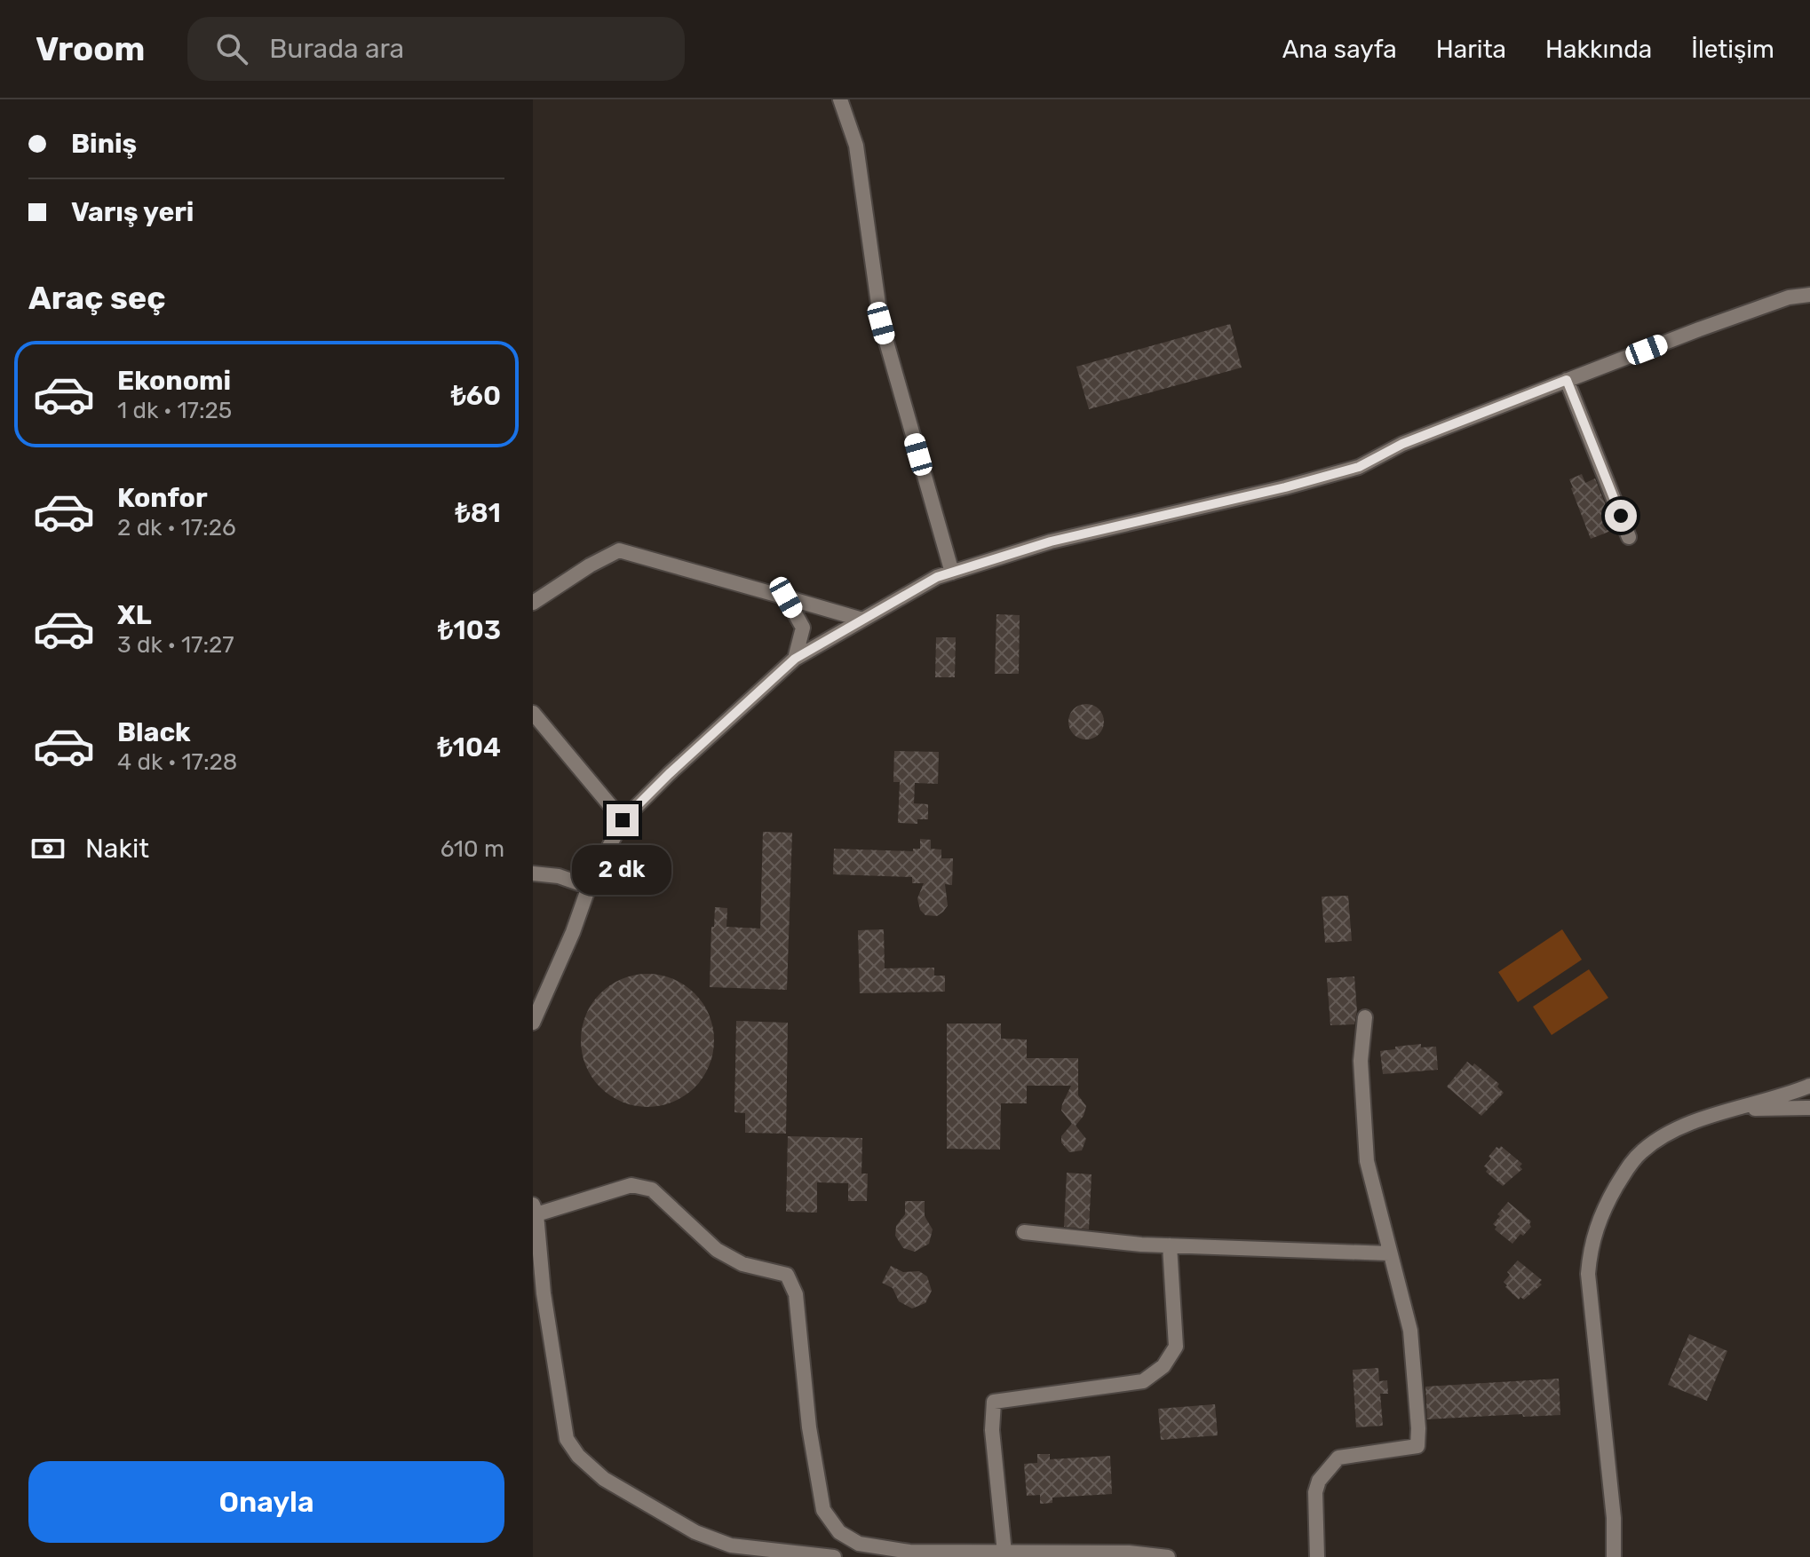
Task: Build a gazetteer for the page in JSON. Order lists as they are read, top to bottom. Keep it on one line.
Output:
{"page":{"header":"Vroom","search":"Burada ara","nav":["Ana sayfa","Harita","Hakkında","İletişim"],"banner":["Biniş","Varış yeri"],"heading":"Araç seç","list":[{"name":"Ekonomi","note":"1 dk · 17:25","value":"₺60"},{"name":"Konfor","note":"2 dk · 17:26","value":"₺81"},{"name":"XL","note":"3 dk · 17:27","value":"₺103"},{"name":"Black","note":"4 dk · 17:28","value":"₺104"}],"pay":["Nakit","610 m"],"bubble":"2 dk","buttons":"Onayla"}}
